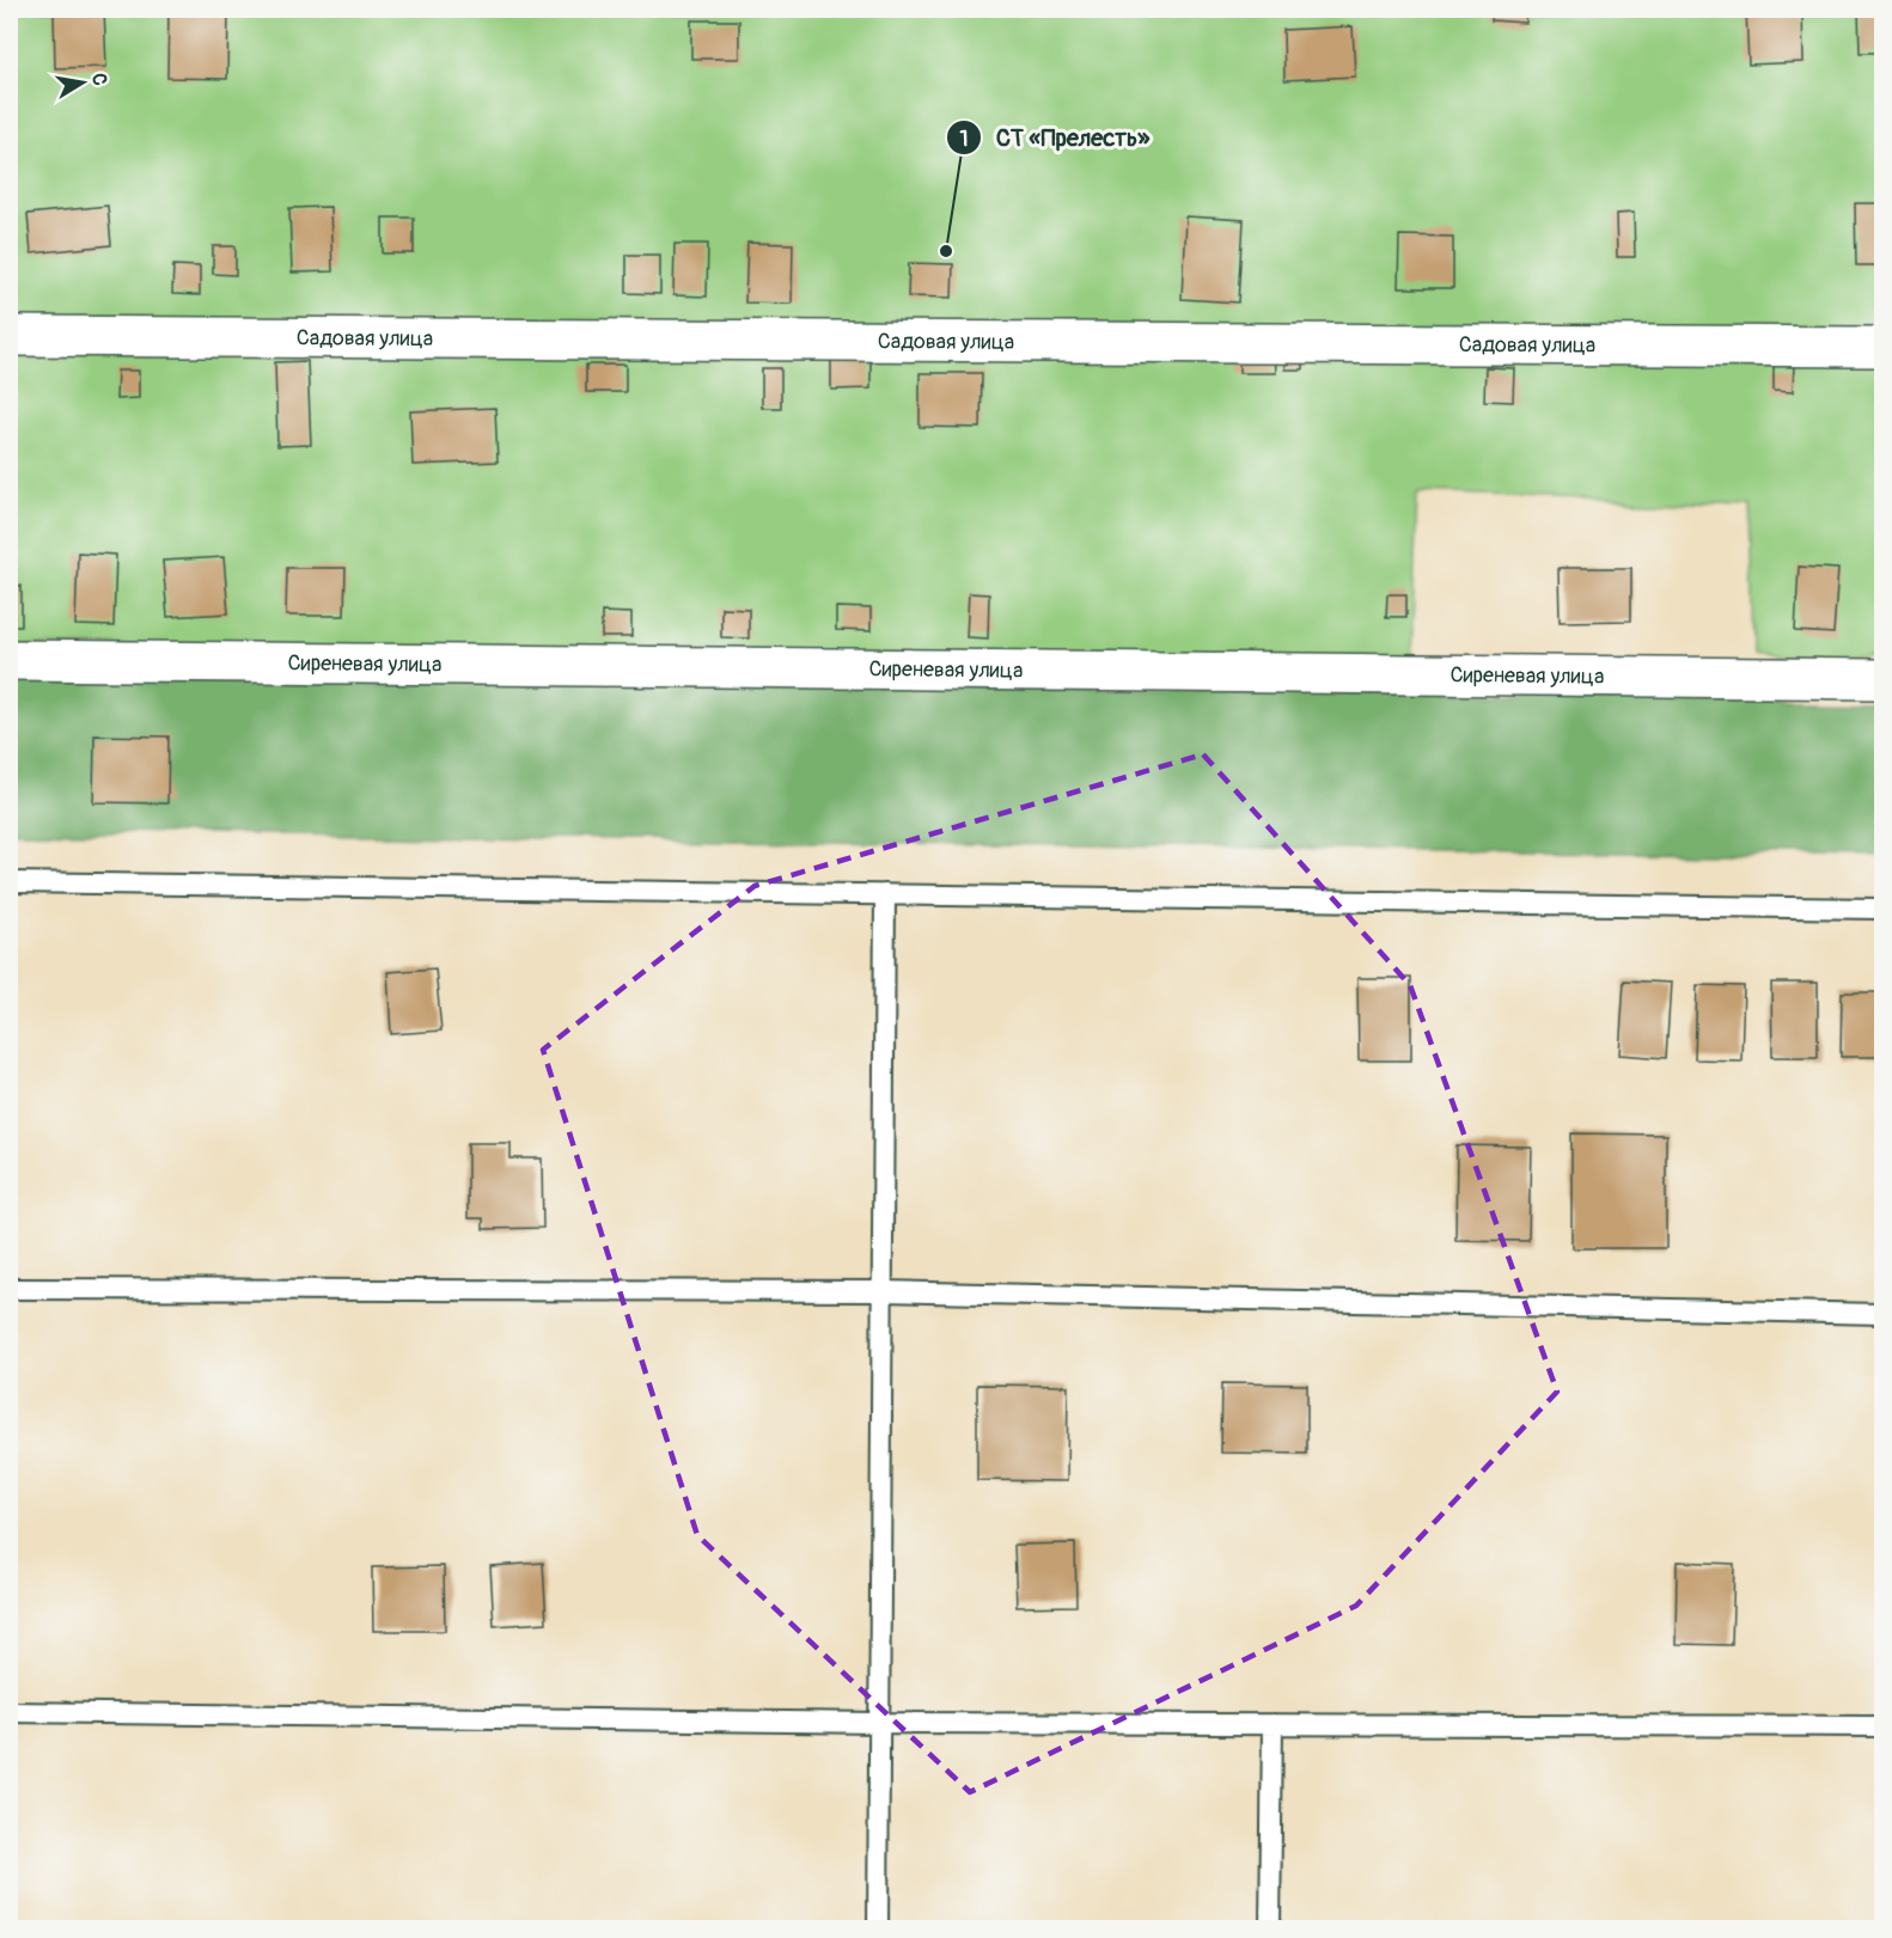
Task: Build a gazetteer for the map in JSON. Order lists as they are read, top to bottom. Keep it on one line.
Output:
{"streets":{"street":["Садовая улица","Сиреневая улица"]},"places":["СТ «Прелесть»"],"north":"right"}
